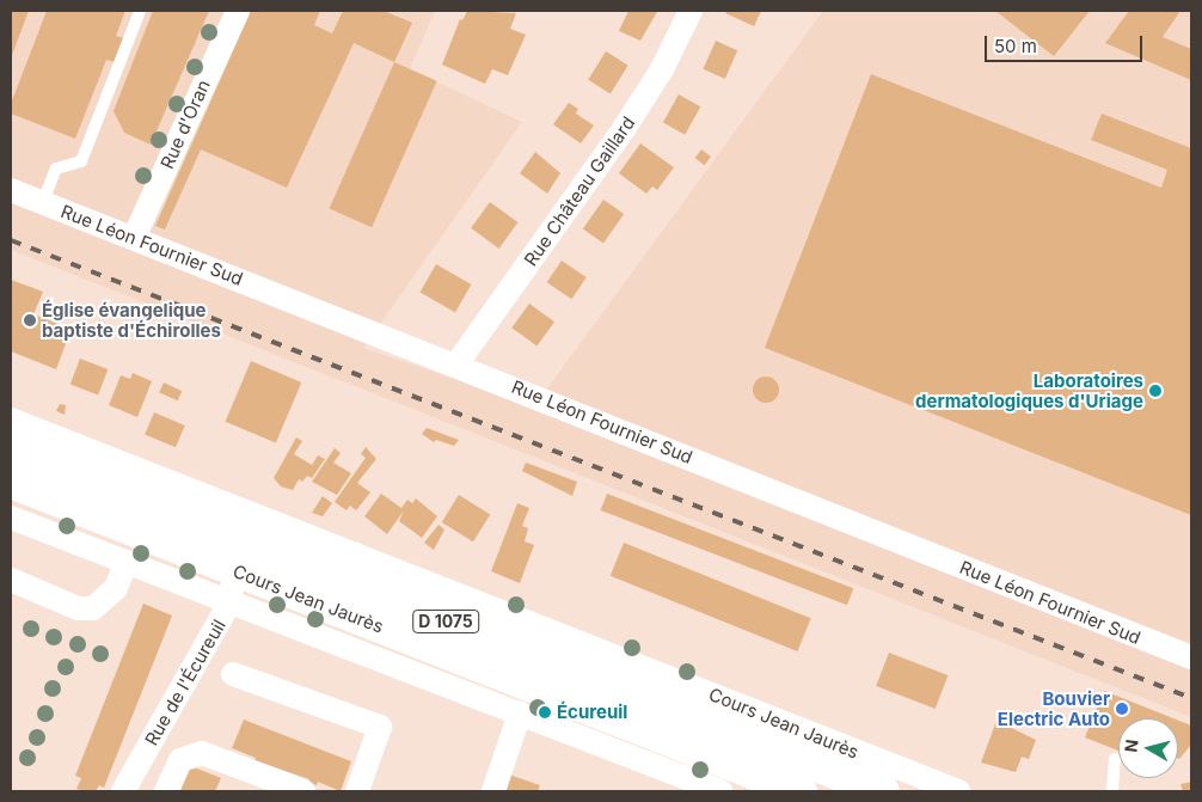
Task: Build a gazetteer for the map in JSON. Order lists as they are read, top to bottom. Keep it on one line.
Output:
{"streets":{"main road":["Cours Jean Jaurès","D 1075"],"street":["Rue d'Oran","Rue Château Gaillard","Rue Léon Fournier Sud","Rue de l'Écureuil"]},"crossings":[["Rue d'Oran","Rue Léon Fournier Sud"],["Rue Château Gaillard","Rue Léon Fournier Sud"],["Cours Jean Jaurès","Rue de l'Écureuil"]],"places":["Église évangelique baptiste d'Échirolles","Laboratoires dermatologiques d'Uriage","Bouvier Electric Auto","Écureuil"],"scale_bar":"50 m","north":"left"}
